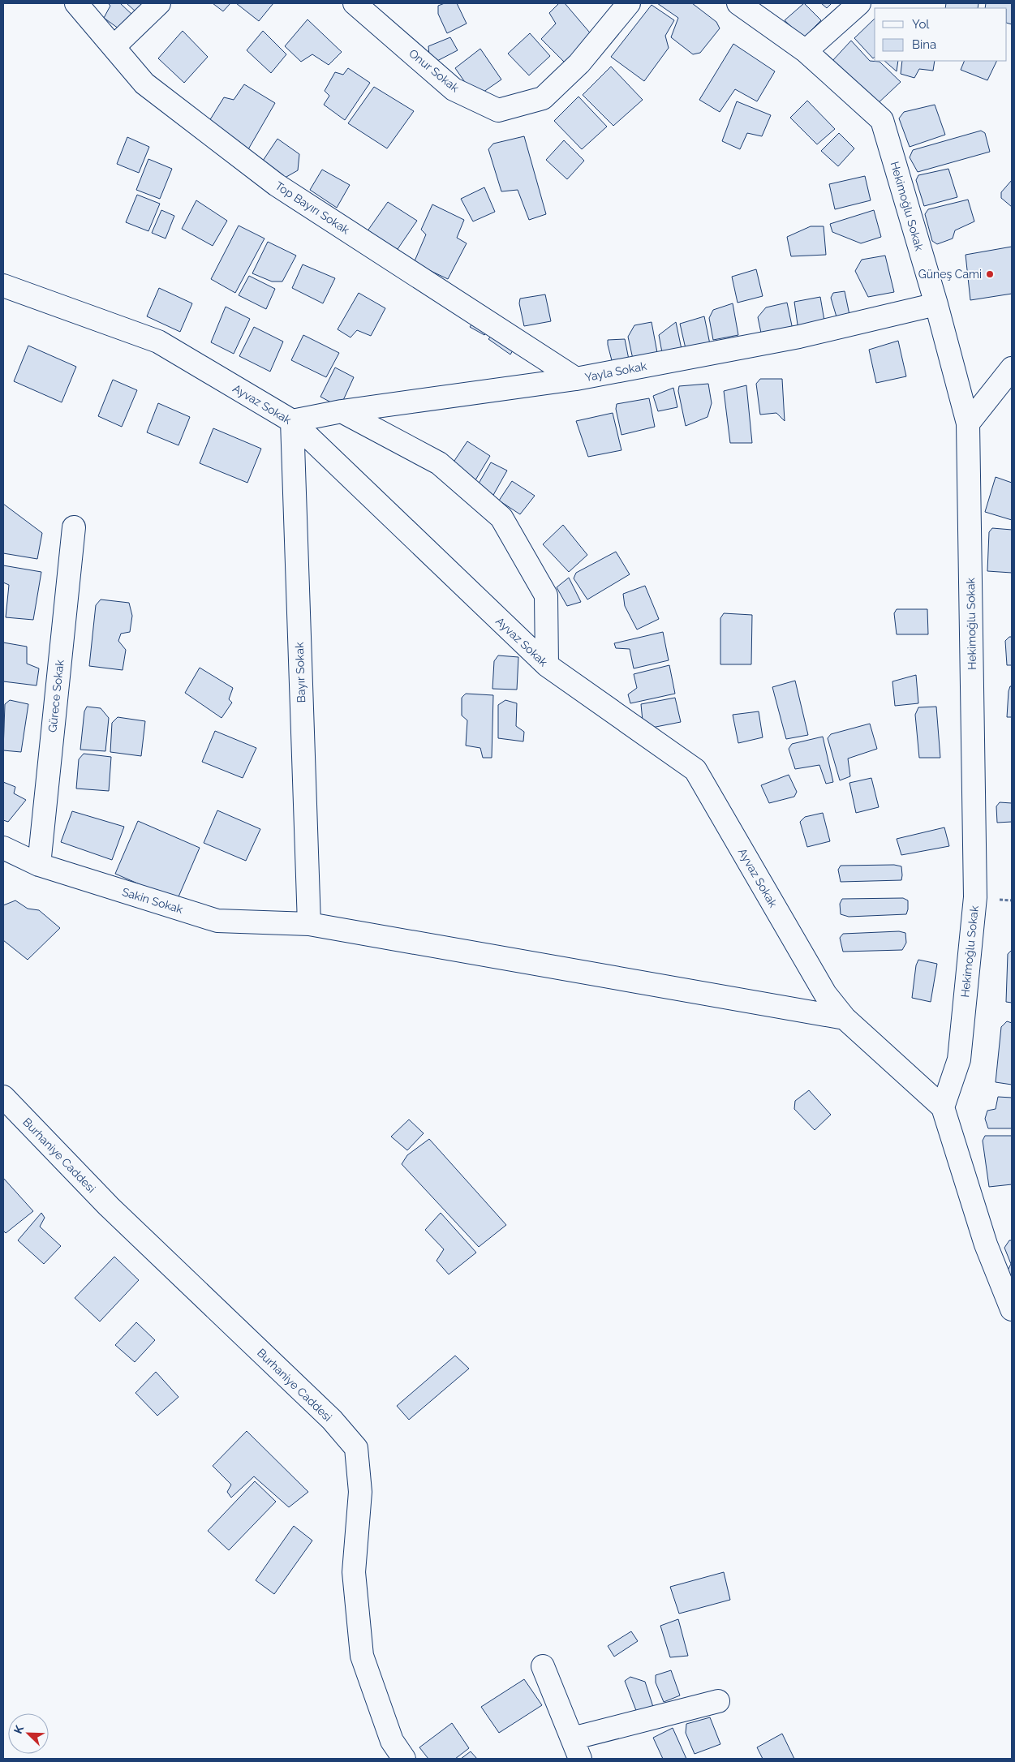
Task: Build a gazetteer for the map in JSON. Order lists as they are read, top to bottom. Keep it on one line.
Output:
{"streets":{"street":["Onur Sokak","Hekimoğlu Sokak","Top Bayırı Sokak","Yayla Sokak","Ayvaz Sokak","Bayır Sokak","Gürece Sokak","Sakin Sokak","Burhaniye Caddesi"]},"crossings":[["Hekimoğlu Sokak","Yayla Sokak"],["Hekimoğlu Sokak","Ayvaz Sokak"],["Top Bayırı Sokak","Yayla Sokak"],["Yayla Sokak","Ayvaz Sokak"],["Yayla Sokak","Bayır Sokak"],["Ayvaz Sokak","Bayır Sokak"],["Ayvaz Sokak","Sakin Sokak"],["Bayır Sokak","Sakin Sokak"],["Gürece Sokak","Sakin Sokak"]],"places":["Güneş Cami"],"legend":["Yol","Bina"],"north":"top left"}
